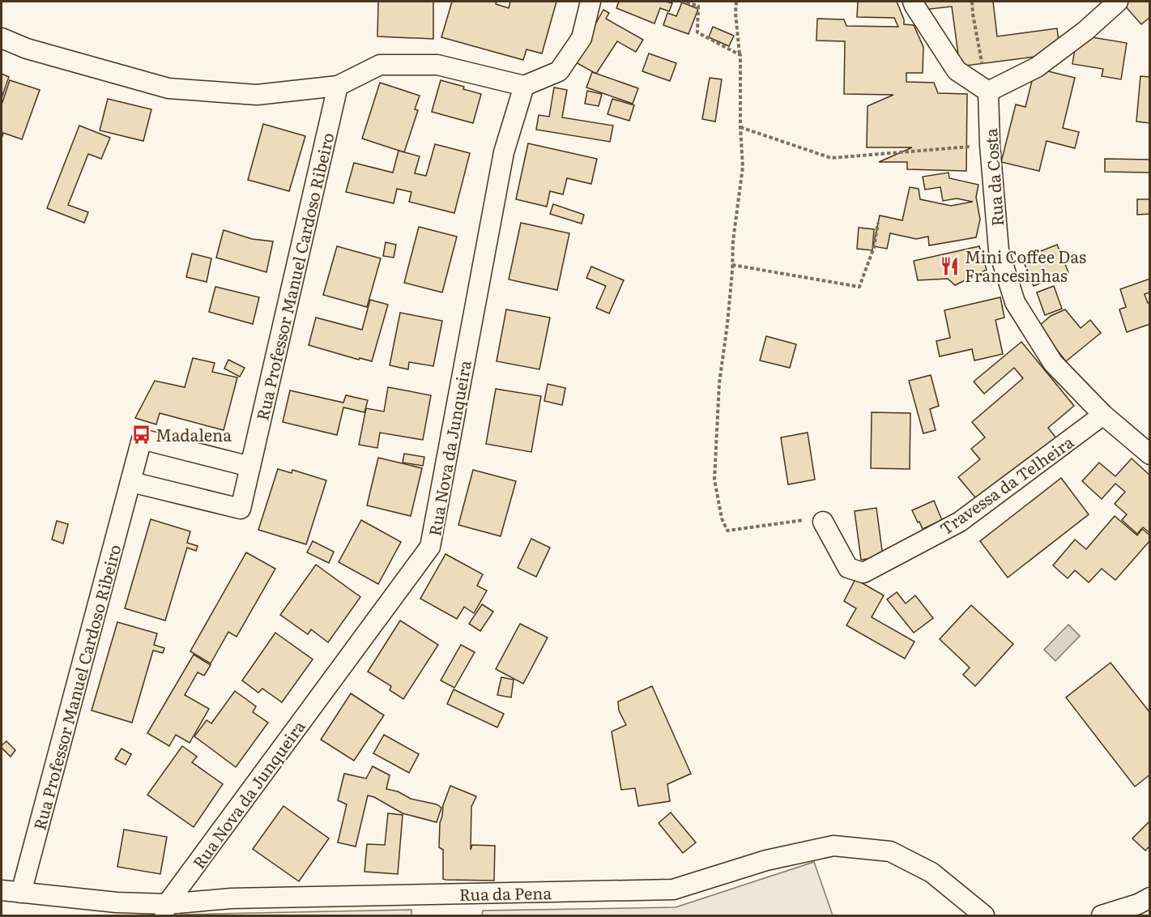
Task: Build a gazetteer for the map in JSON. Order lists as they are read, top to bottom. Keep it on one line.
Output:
{"streets":{"street":["Rua da Costa","Rua Professor Manuel Cardoso Ribeiro","Rua Nova da Junqueira","Travessa da Telheira","Rua da Pena"]},"crossings":[["Rua da Costa","Travessa da Telheira"],["Rua Professor Manuel Cardoso Ribeiro","Rua da Pena"],["Rua Nova da Junqueira","Rua da Pena"]],"places":{"restaurant":["Mini Coffee Das Francesinhas"],"bus stop":["Madalena"]}}
